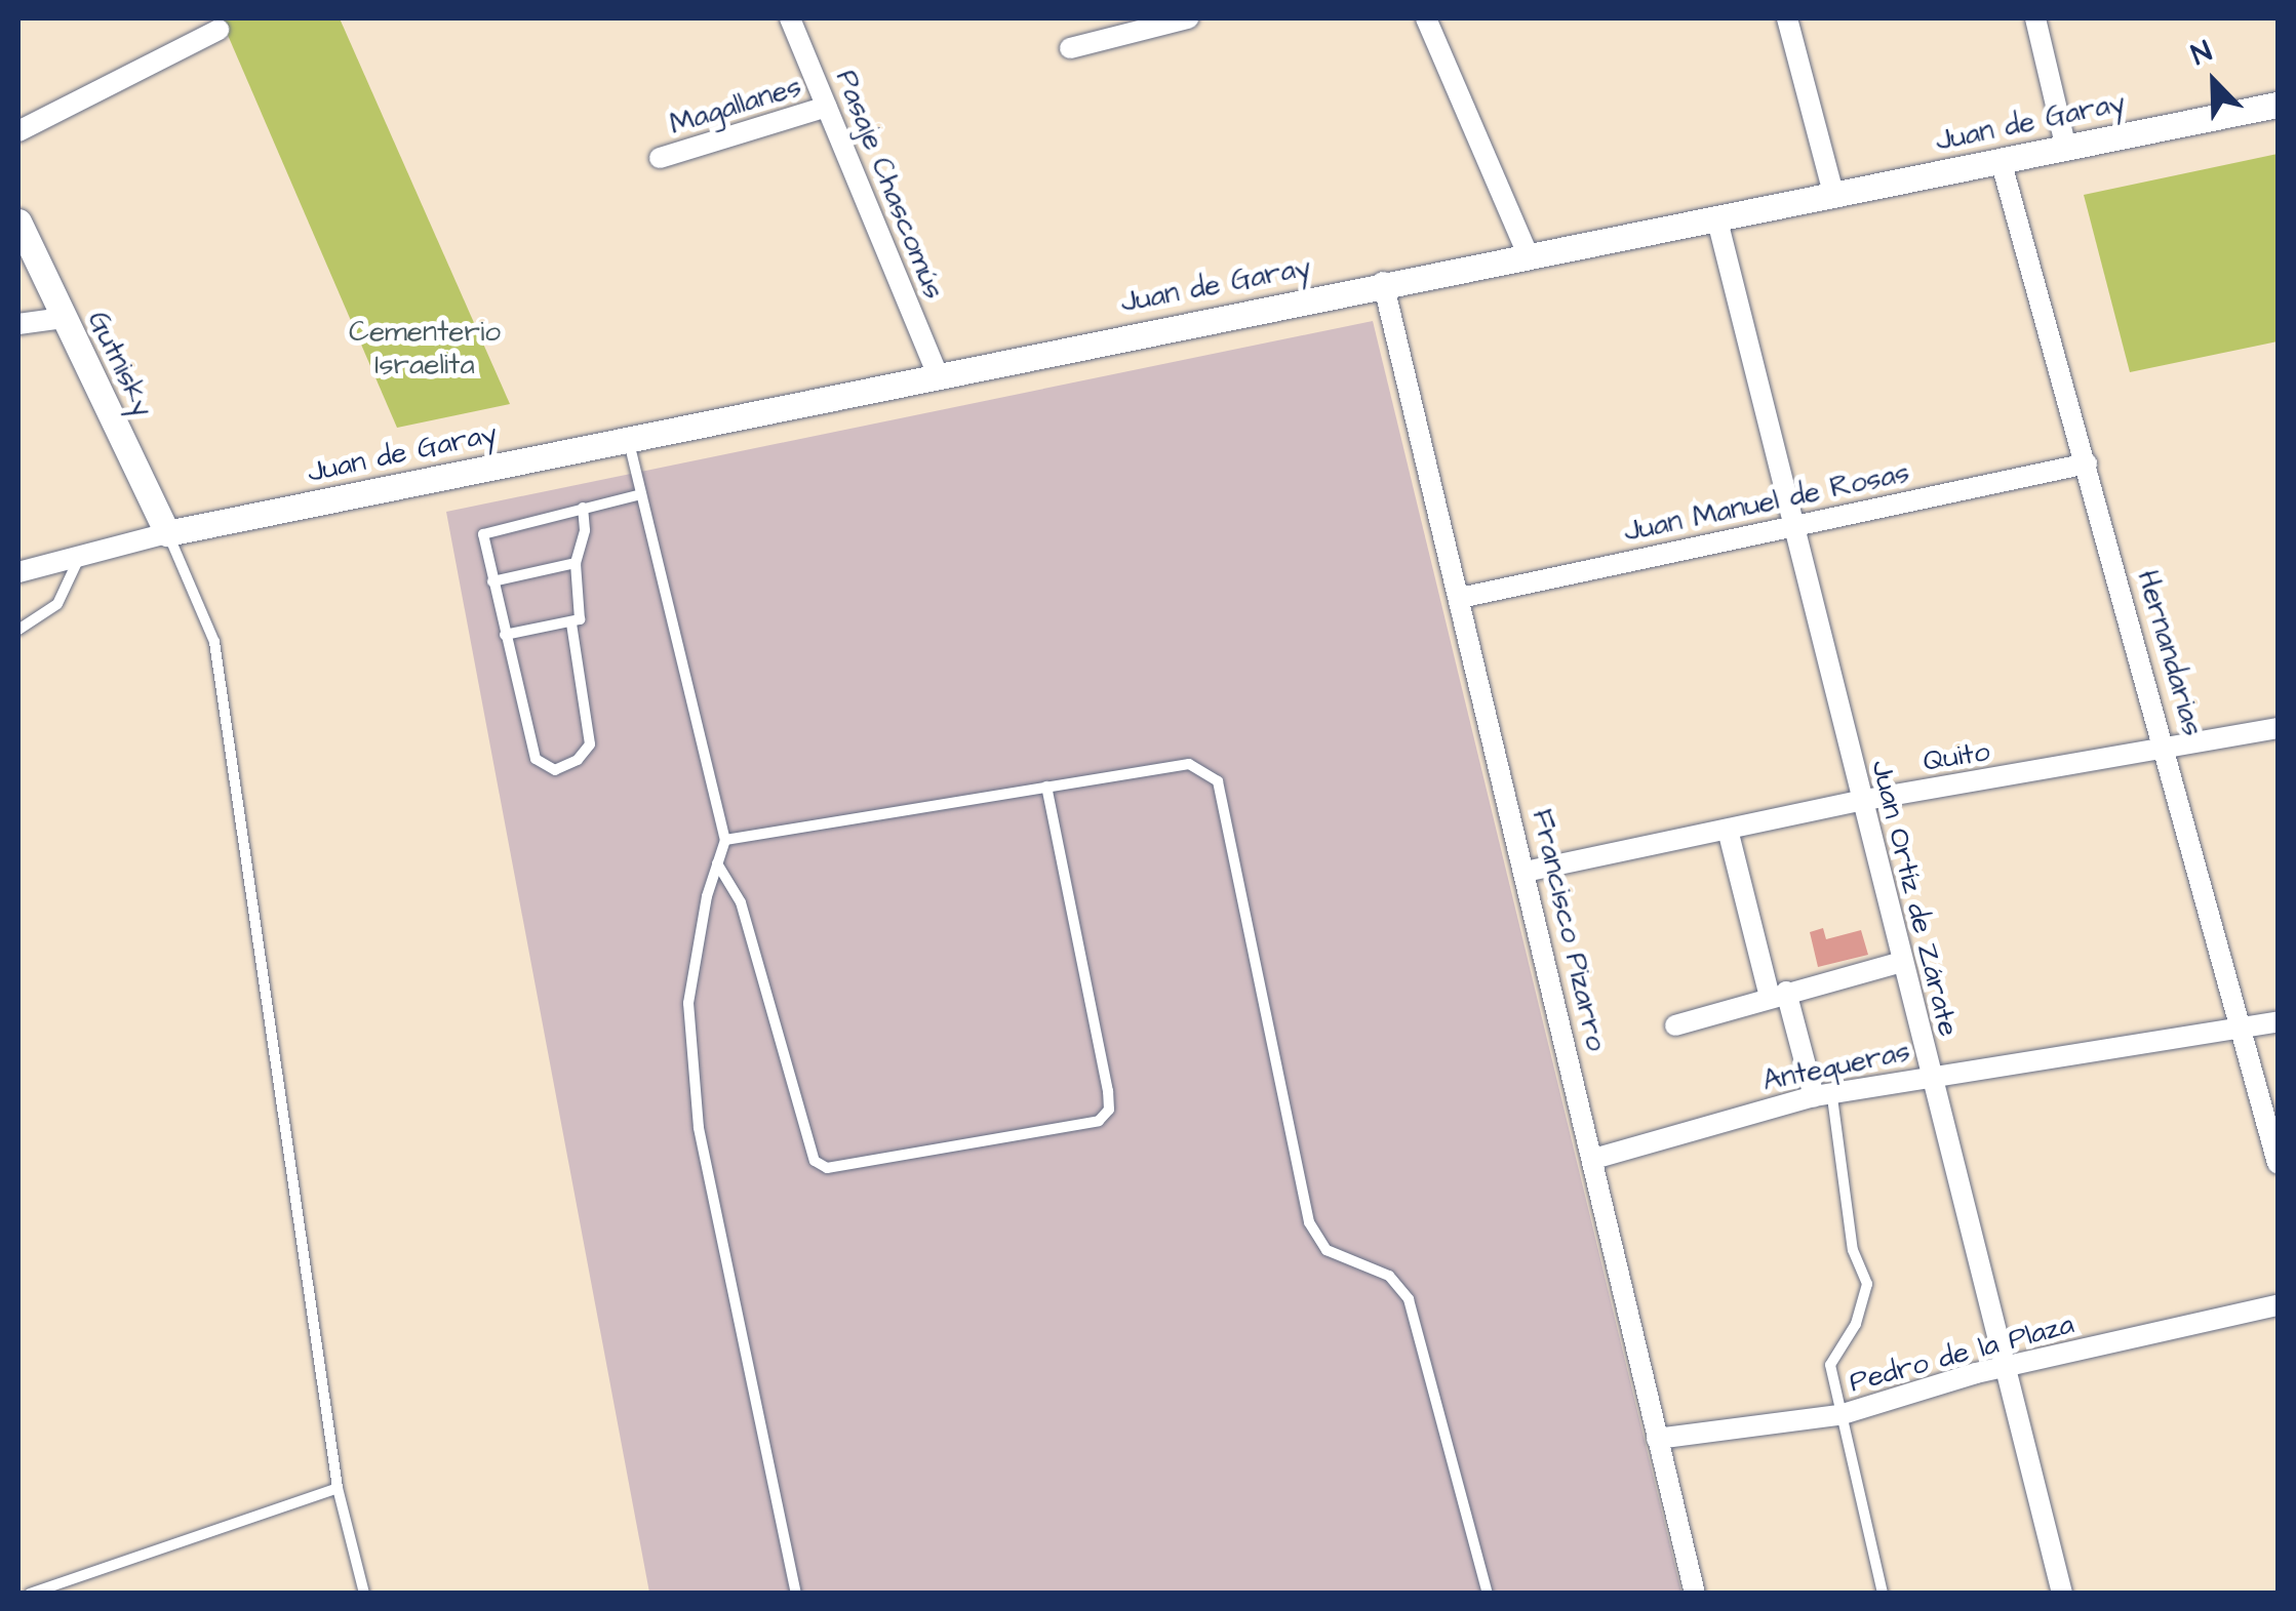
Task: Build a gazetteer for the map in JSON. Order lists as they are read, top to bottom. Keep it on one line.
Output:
{"streets":{"street":["Magallanes","Juan de Garay","Pasaje Chascomús","Gutnisky","Juan Manuel de Rosas","Hernandarias","Quito","Juan Ortíz de Zárate","Francisco Pizarro","Antequeras","Pedro de la Plaza"]},"crossings":[["Magallanes","Pasaje Chascomús"],["Juan de Garay","Pasaje Chascomús"],["Juan de Garay","Gutnisky"],["Juan de Garay","Hernandarias"],["Juan de Garay","Juan Ortíz de Zárate"],["Juan de Garay","Francisco Pizarro"],["Juan Manuel de Rosas","Hernandarias"],["Juan Manuel de Rosas","Juan Ortíz de Zárate"],["Juan Manuel de Rosas","Francisco Pizarro"],["Hernandarias","Quito"],["Hernandarias","Antequeras"],["Quito","Juan Ortíz de Zárate"],["Quito","Francisco Pizarro"],["Juan Ortíz de Zárate","Antequeras"],["Juan Ortíz de Zárate","Pedro de la Plaza"],["Francisco Pizarro","Antequeras"],["Francisco Pizarro","Pedro de la Plaza"]],"parks":["Cementerio Israelita"],"north":"top left"}
